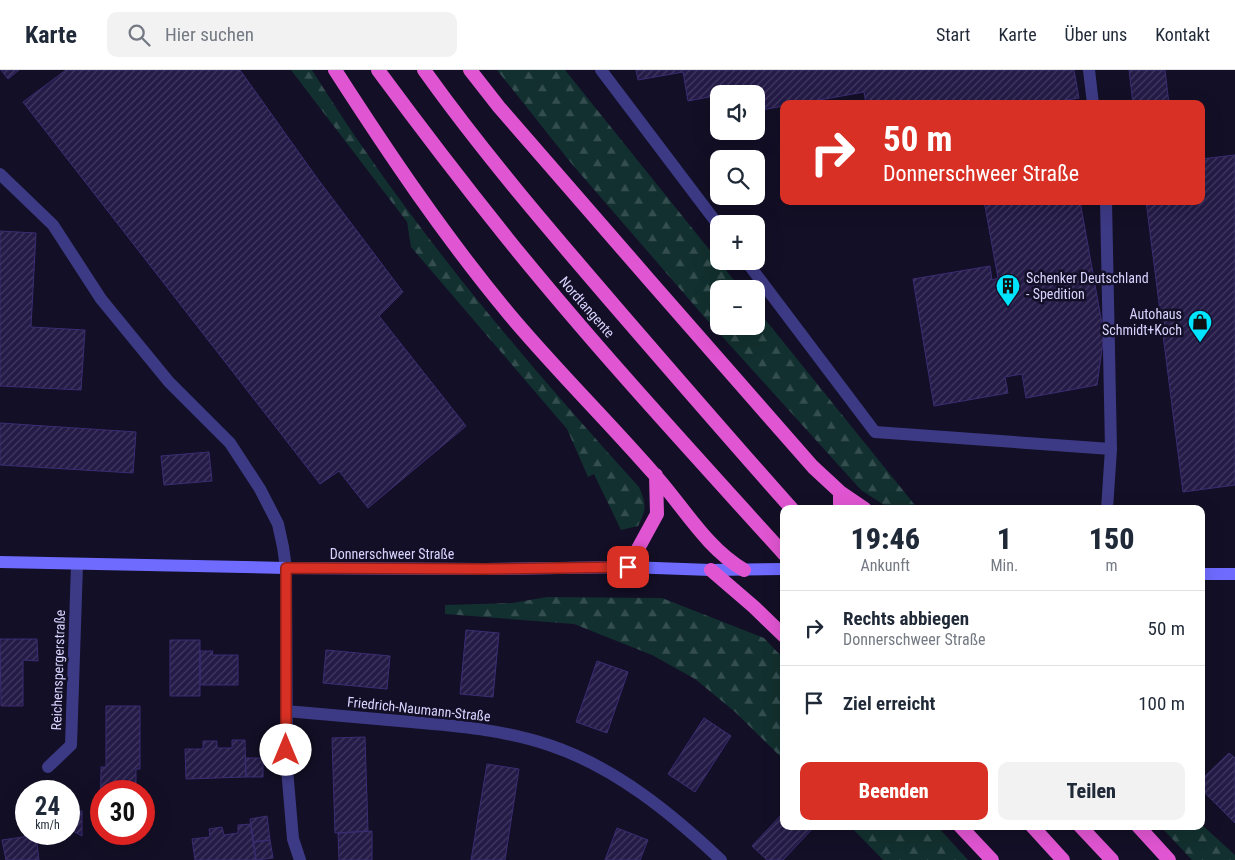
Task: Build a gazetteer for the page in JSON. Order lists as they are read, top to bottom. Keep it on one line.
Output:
{"streets":{"highway":["Nordtangente"],"main road":["Donnerschweer Straße"],"street":["Reichenspergerstraße","Friedrich-Naumann-Straße"]},"crossings":[["Donnerschweer Straße","Reichenspergerstraße"]],"places":{"building":["Schenker Deutschland - Spedition"],"shop":["Autohaus Schmidt+Koch"]},"page":{"header":"Karte","search":"Hier suchen","nav":["Start","Karte","Über uns","Kontakt"],"map_buttons":["+","−"],"turn":["50 m","Donnerschweer Straße"],"eta":["19:46","Ankunft","1","Min.","150","m"],"list":[{"name":"Rechts abbiegen","note":"Donnerschweer Straße","value":"50 m"},{"name":"Ziel erreicht","value":"100 m"}],"buttons":["Beenden","Teilen"],"speed":"24 km/h","limit":"30"}}
